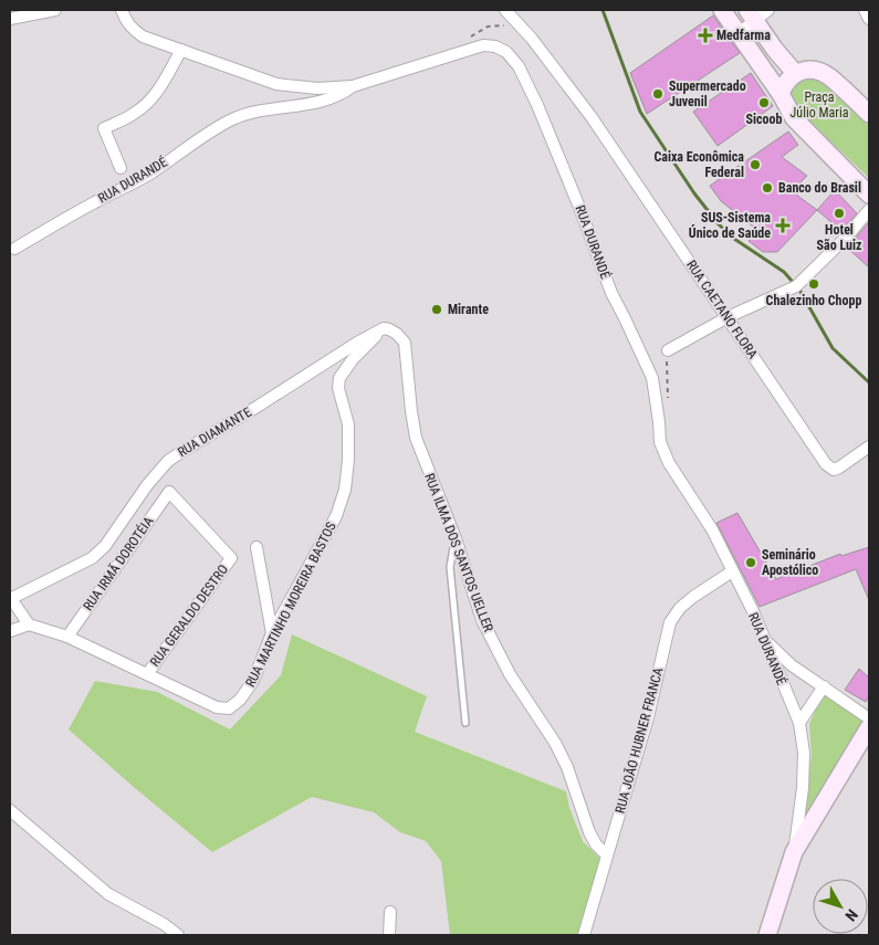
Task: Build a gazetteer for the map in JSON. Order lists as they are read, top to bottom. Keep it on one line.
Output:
{"streets":{"street":["RUA DURANDÉ","RUA CAETANO FLORA","RUA DIAMANTE","RUA ILMA DOS SANTOS UELLER","RUA IRMÃ DOROTÉIA","RUA MARTINHO MOREIRA BASTOS","RUA GERALDO DESTRO","RUA JOÃO HUBNER FRANCA"]},"crossings":[["RUA DURANDÉ","RUA JOÃO HUBNER FRANCA"],["RUA DIAMANTE","RUA ILMA DOS SANTOS UELLER"],["RUA DIAMANTE","RUA MARTINHO MOREIRA BASTOS"],["RUA ILMA DOS SANTOS UELLER","RUA MARTINHO MOREIRA BASTOS"],["RUA ILMA DOS SANTOS UELLER","RUA JOÃO HUBNER FRANCA"],["RUA IRMÃ DOROTÉIA","RUA MARTINHO MOREIRA BASTOS"],["RUA IRMÃ DOROTÉIA","RUA GERALDO DESTRO"],["RUA MARTINHO MOREIRA BASTOS","RUA GERALDO DESTRO"]],"parks":["Praça Júlio Maria"],"places":{"health":["Medfarma","SUS-Sistema Único de Saúde"],"other":["Supermercado Juvenil","Sicoob","Caixa Econômica Federal","Banco do Brasil","Hotel São Luiz","Chalezinho Chopp","Mirante","Seminário Apostólico"]},"north":"bottom right"}
